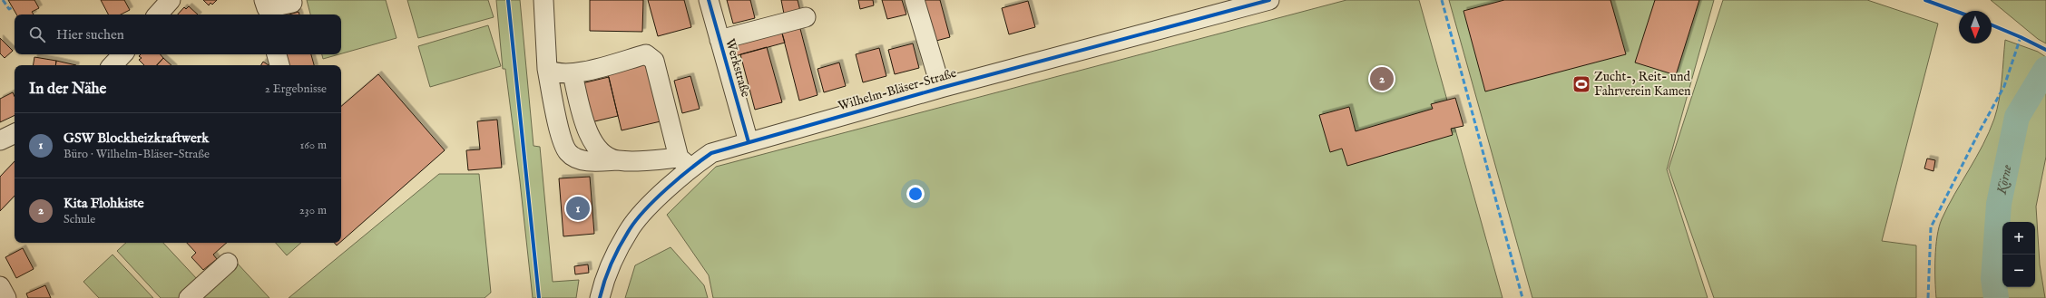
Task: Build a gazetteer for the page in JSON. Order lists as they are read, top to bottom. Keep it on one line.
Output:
{"streets":{"street":["Werkstraße","Wilhelm-Bläser-Straße"]},"crossings":[["Werkstraße","Wilhelm-Bläser-Straße"]],"water":["Körne"],"places":{"sports":["Zucht-, Reit- und Fahrverein Kamen"]},"north":"bottom","page":{"search":"Hier suchen","pins":["2","1"],"heading":["In der Nähe","2 Ergebnisse"],"list":[{"mark":"1","name":"GSW Blockheizkraftwerk","note":"Büro · Wilhelm-Bläser-Straße","value":"160 m"},{"mark":"2","name":"Kita Flohkiste","note":"Schule","value":"230 m"}],"map_buttons":["+","−"]}}
